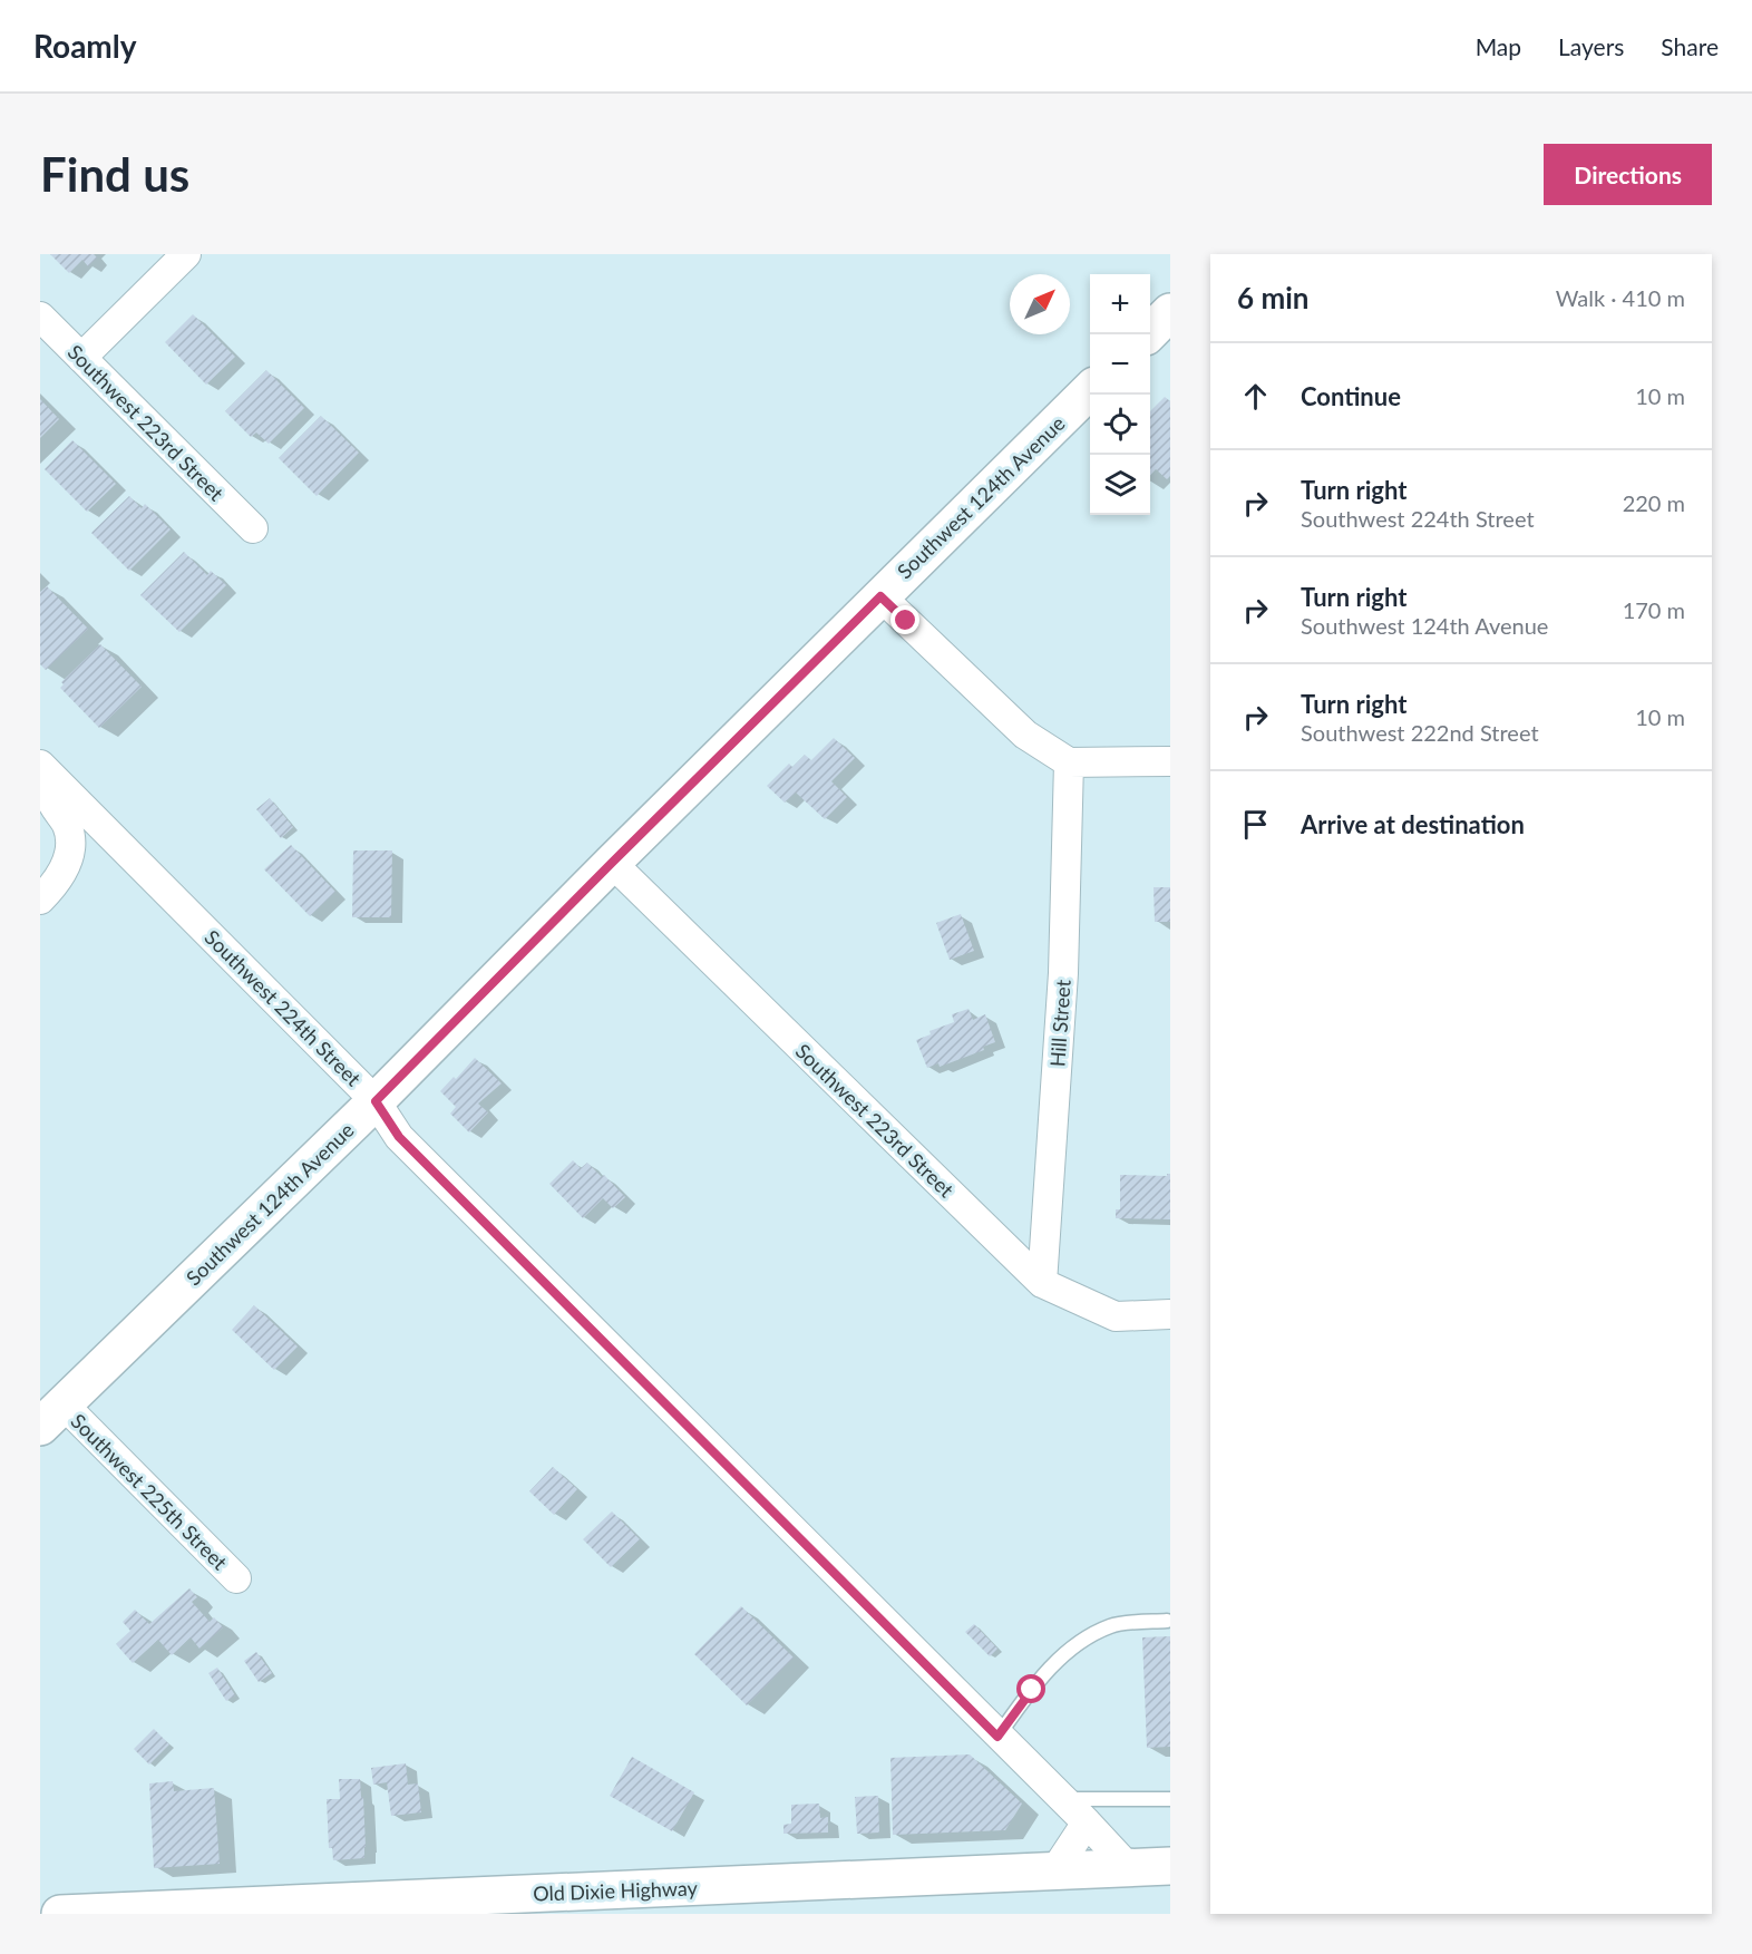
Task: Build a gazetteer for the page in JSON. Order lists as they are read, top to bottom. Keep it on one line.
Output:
{"streets":{"street":["Southwest 223rd Street","Southwest 124th Avenue","Southwest 224th Street","Hill Street","Southwest 225th Street","Old Dixie Highway"]},"crossings":[["Southwest 223rd Street","Southwest 124th Avenue"],["Southwest 223rd Street","Hill Street"],["Southwest 124th Avenue","Southwest 224th Street"],["Southwest 124th Avenue","Southwest 225th Street"],["Southwest 224th Street","Old Dixie Highway"]],"north":"top right","page":{"header":"Roamly","nav":["Map","Layers","Share"],"buttons":"Directions","title":"Find us","heading":["6 min","Walk · 410 m"],"map_buttons":["+","−"],"list":[["Continue","10 m"],["Turn right","Southwest 224th Street","220 m"],["Turn right","Southwest 124th Avenue","170 m"],["Turn right","Southwest 222nd Street","10 m"],"Arrive at destination"]}}
